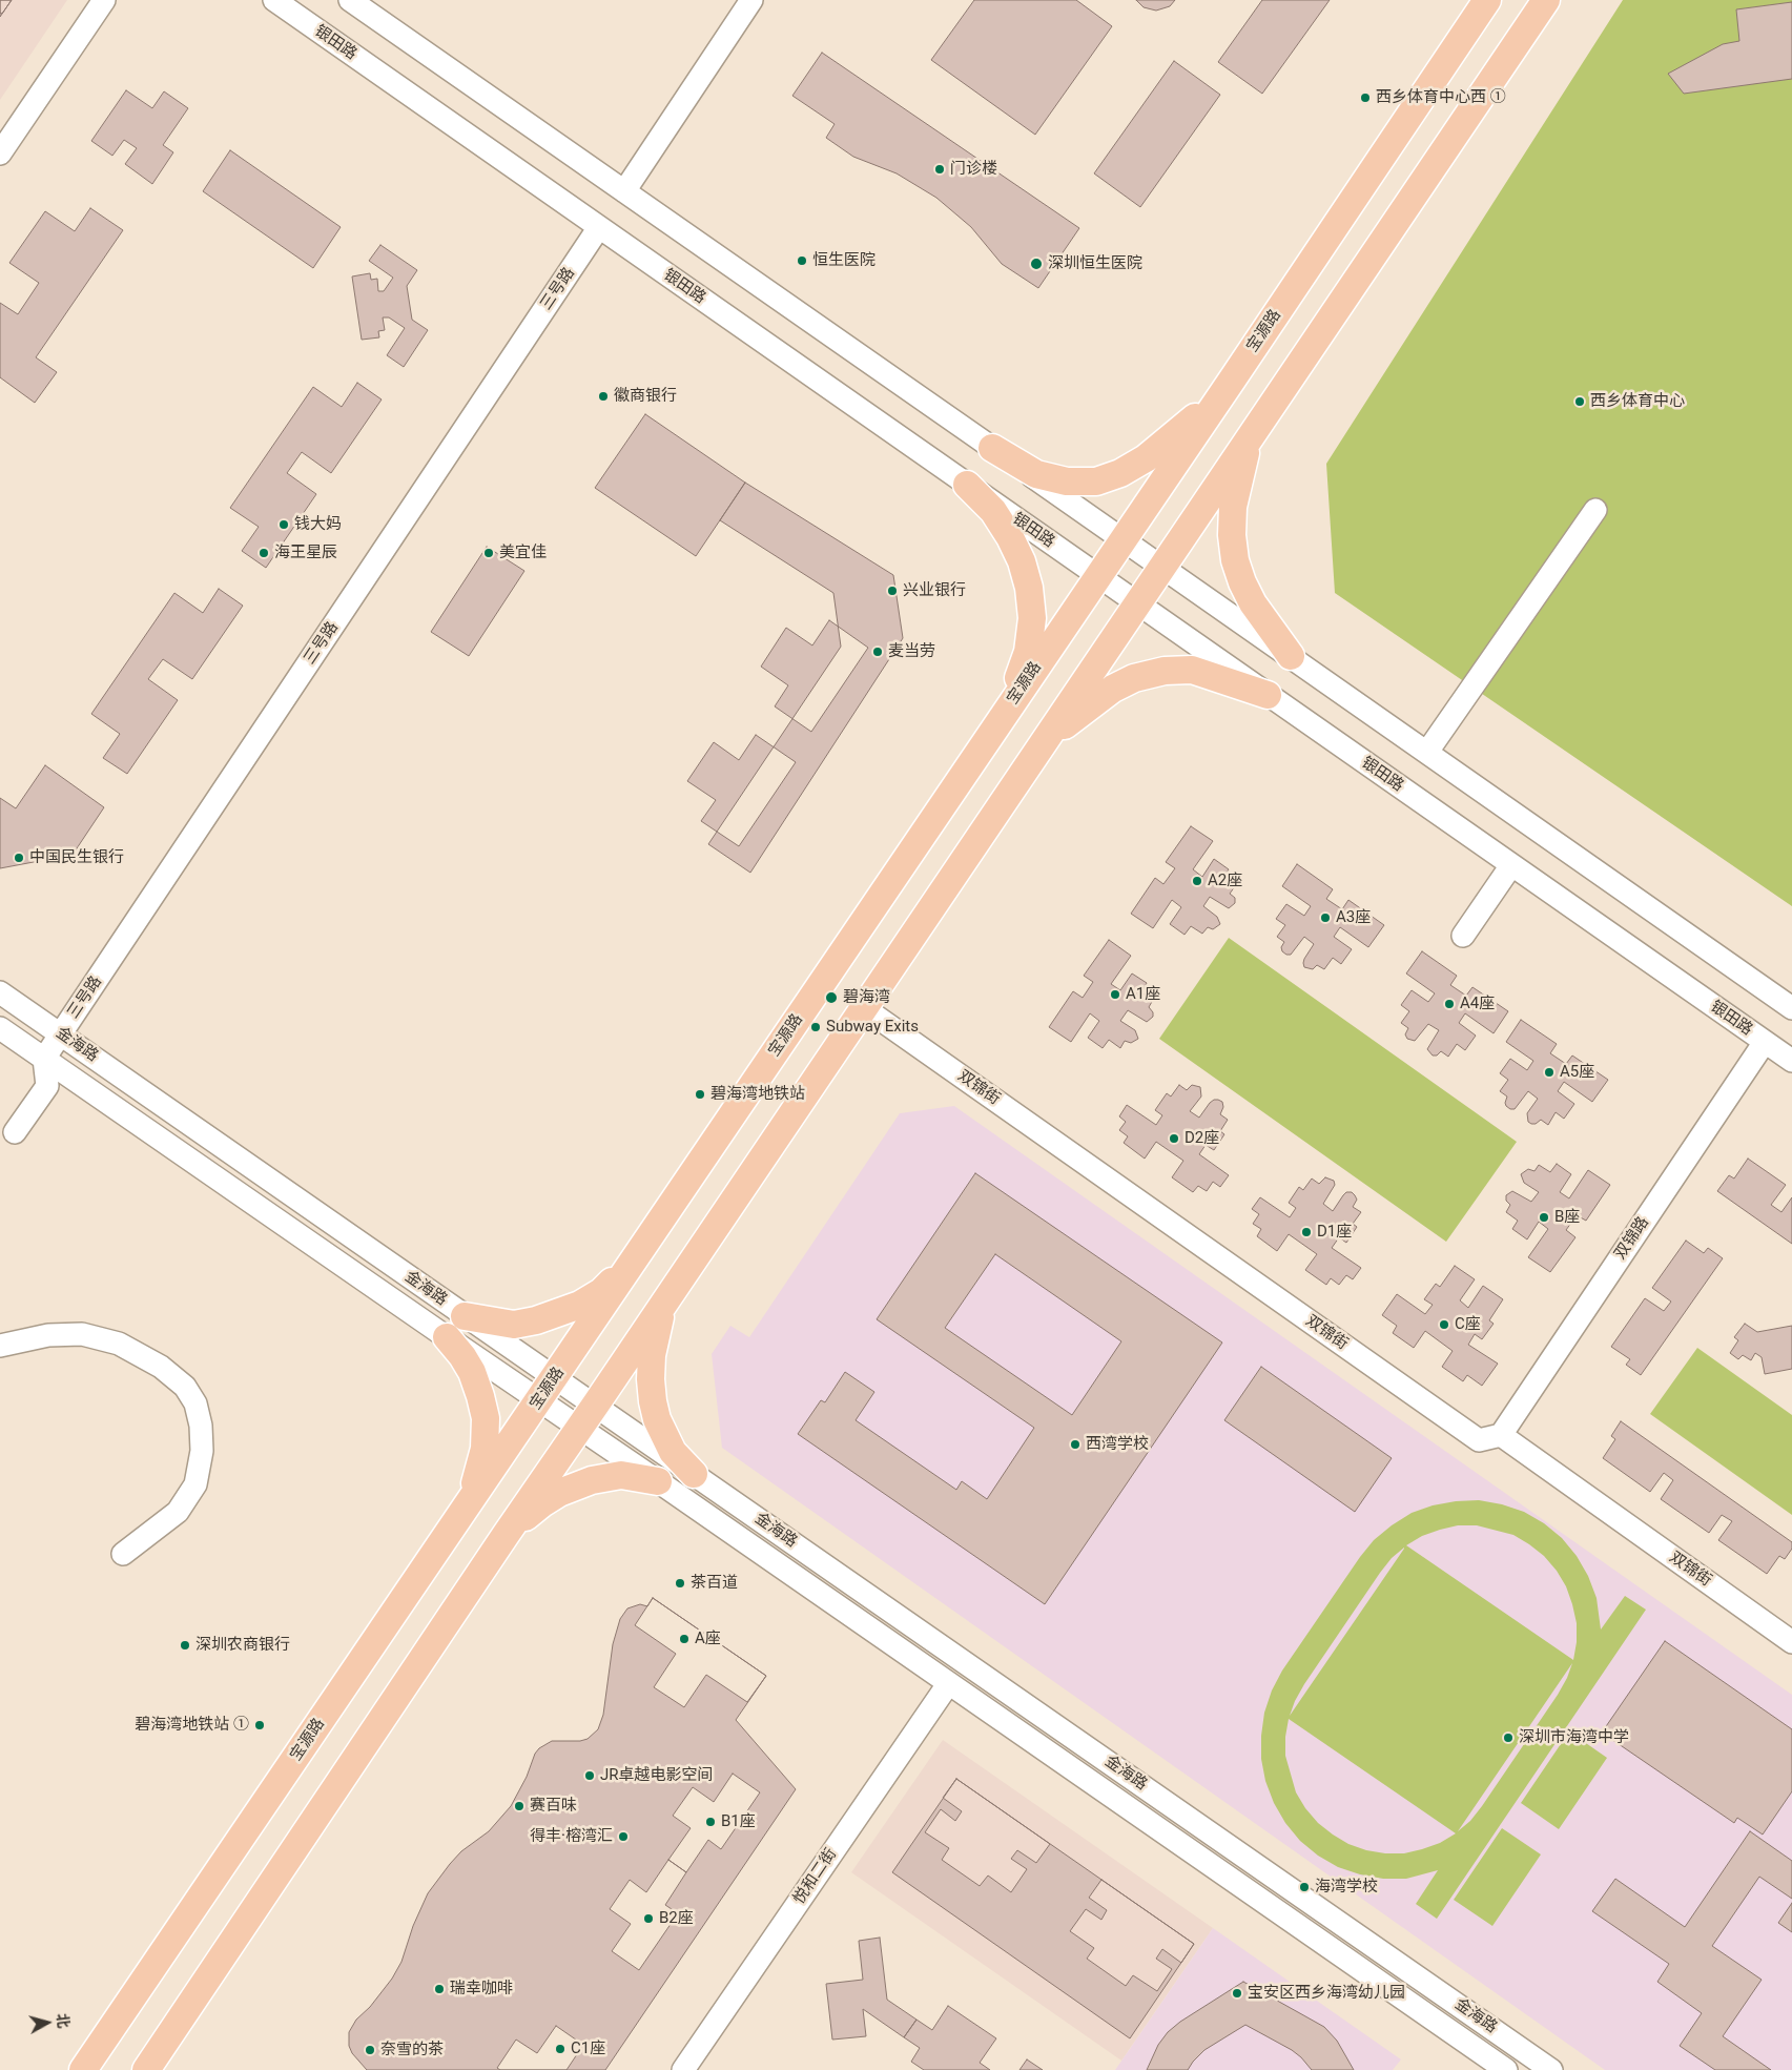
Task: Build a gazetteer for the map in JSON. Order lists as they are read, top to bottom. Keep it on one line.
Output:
{"streets":{"main road":["宝源路"],"street":["银田路","三号路","金海路","双锦街","双锦路","悦和二街"]},"crossings":[["银田路","三号路"],["银田路","宝源路"],["银田路","双锦路"],["三号路","金海路"],["宝源路","金海路"],["金海路","悦和二街"],["双锦街","双锦路"]],"places":["西乡体育中心西 ①","门诊楼","恒生医院","深圳恒生医院","徽商银行","西乡体育中心","钱大妈","海王星辰","美宜佳","兴业银行","麦当劳","中国民生银行","A2座","A3座","A1座","碧海湾","A4座","Subway Exits","A5座","碧海湾地铁站","D2座","B座","D1座","C座","西湾学校","茶百道","A座","深圳农商银行","碧海湾地铁站 ①","深圳市海湾中学","JR卓越电影空间","赛百味","B1座","得丰·榕湾汇","海湾学校","B2座","瑞幸咖啡","宝安区西乡海湾幼儿园","C1座","奈雪的茶"],"north":"right"}
